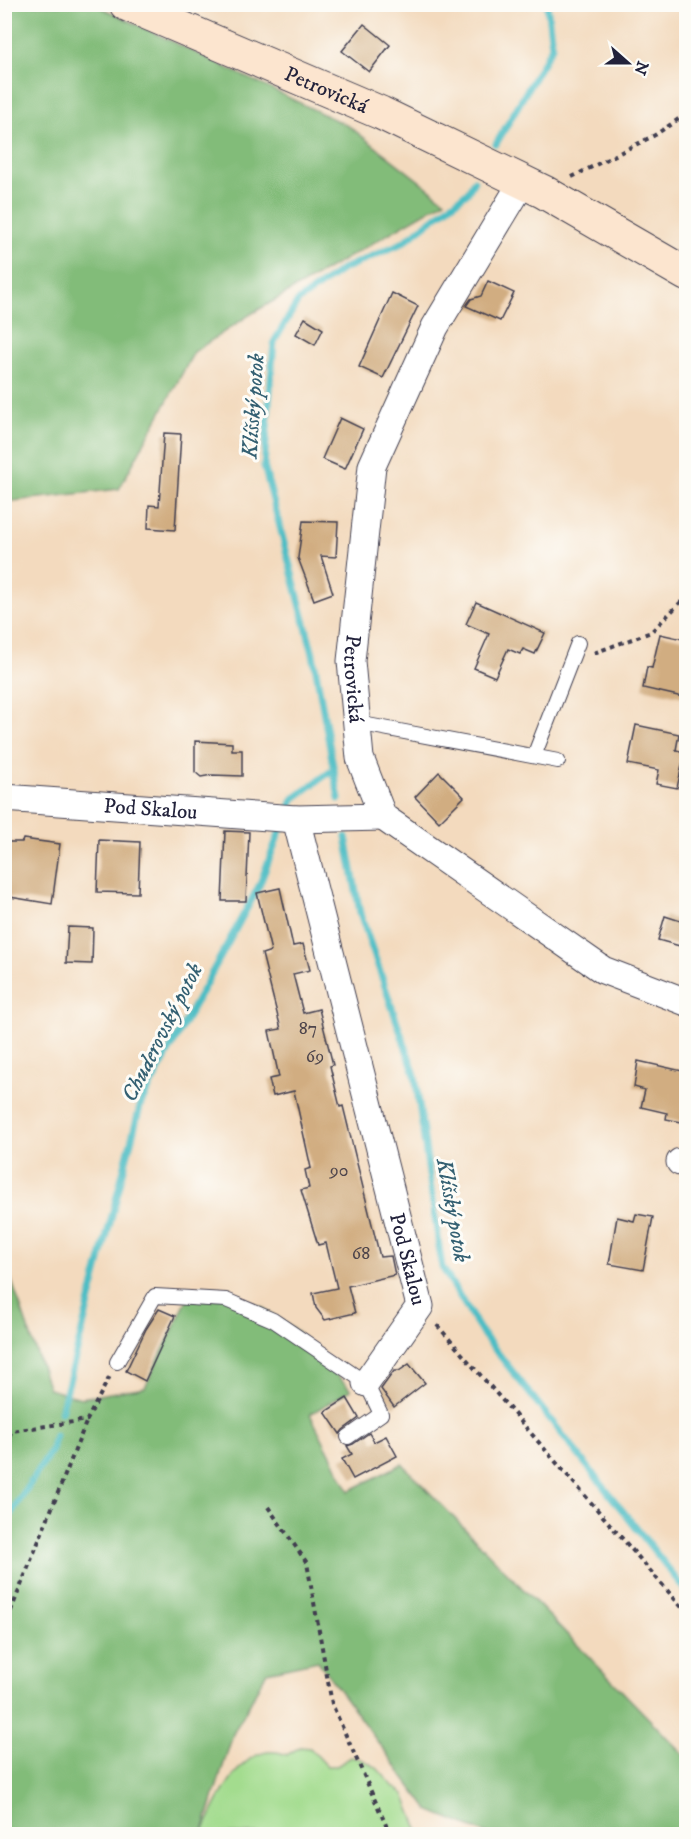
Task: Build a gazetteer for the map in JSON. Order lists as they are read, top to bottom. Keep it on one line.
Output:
{"streets":{"main road":["Petrovická"],"street":["Pod Skalou"]},"crossings":[["Petrovická","Pod Skalou"]],"water":["Klíšský potok","Chuderovský potok"],"house_numbers":["87","69","90","68"],"north":"right"}
